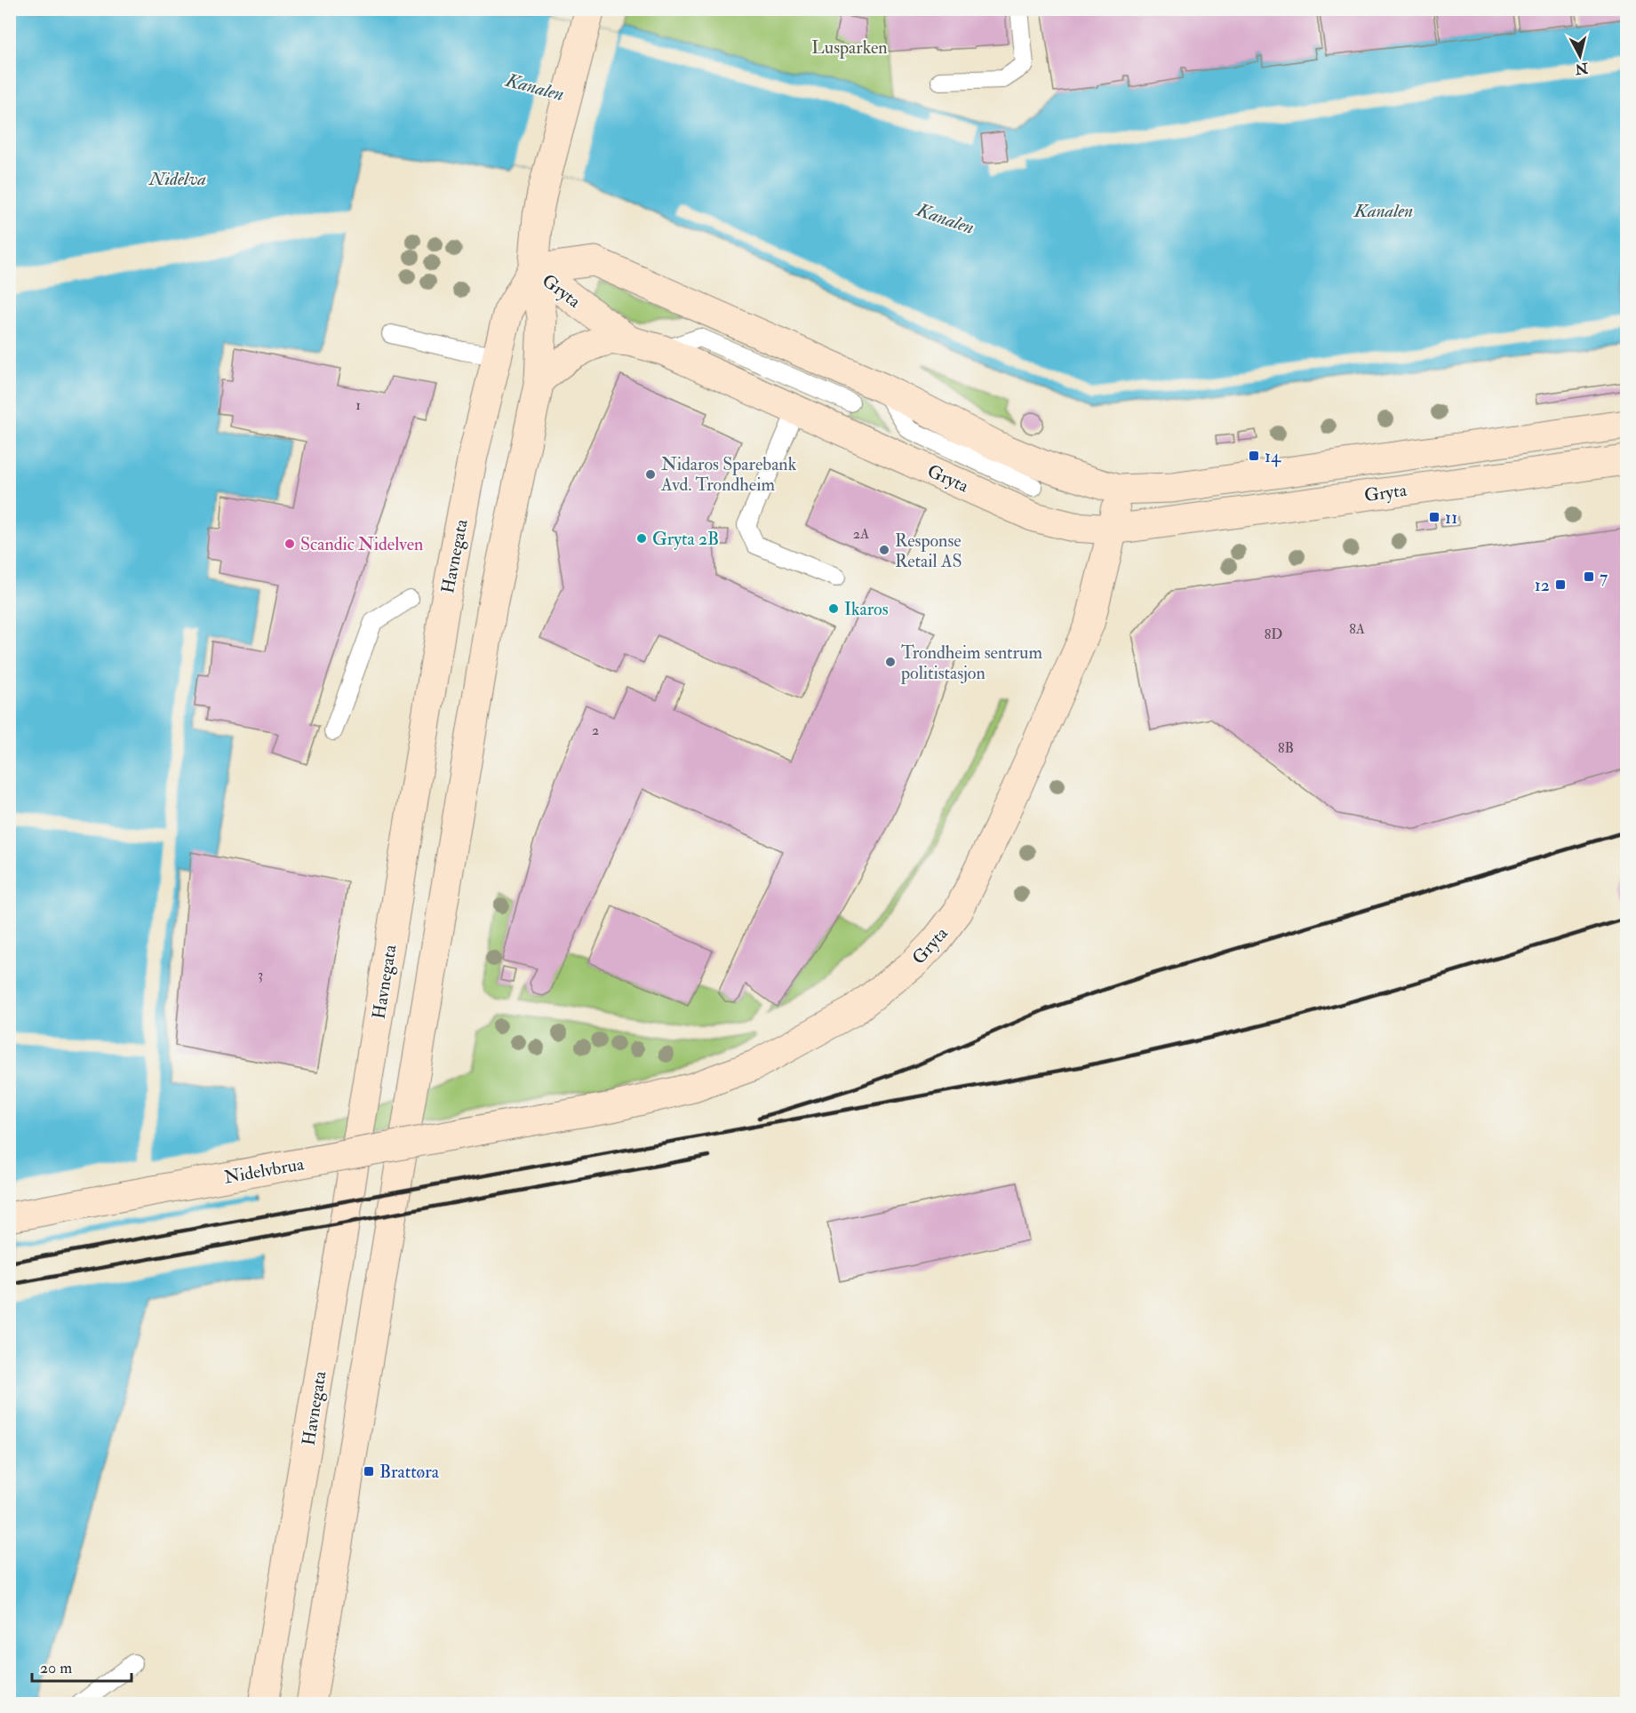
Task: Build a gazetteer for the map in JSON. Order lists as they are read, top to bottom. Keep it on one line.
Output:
{"streets":{"main road":["Gryta","Havnegata","Nidelvbrua"]},"crossings":[["Gryta","Havnegata"],["Gryta","Nidelvbrua"]],"water":["Kanalen","Nidelva"],"parks":["Lusparken"],"places":{"transit":["14","11","7","12","Brattøra"],"other":["Nidaros Sparebank Avd. Trondheim","Gryta 2B","Scandic Nidelven","Response Retail AS","Ikaros","Trondheim sentrum politistasjon"]},"house_numbers":["1","2A","8A","8D","2","8B","3"],"scale_bar":"20 m","north":"bottom"}
